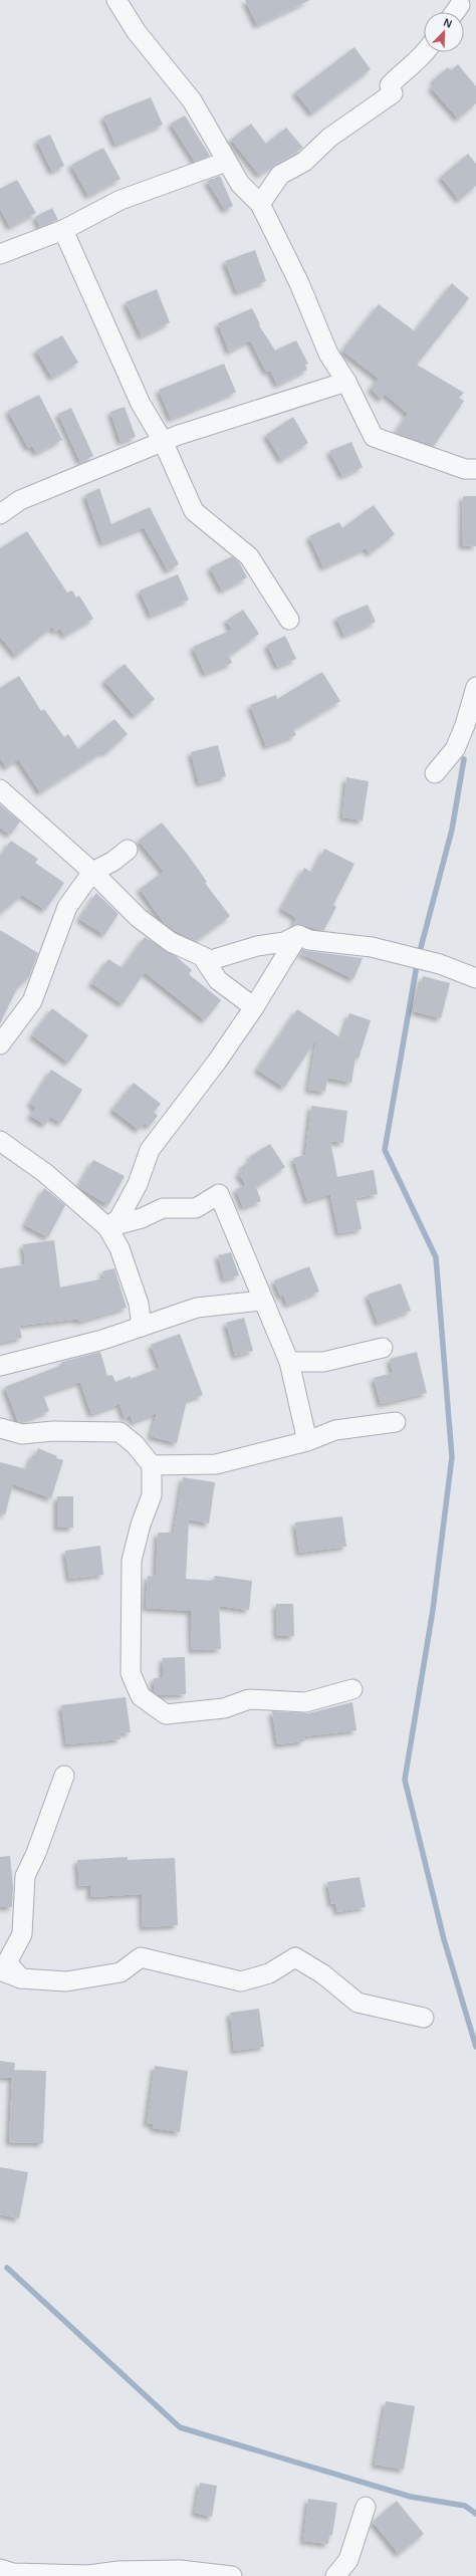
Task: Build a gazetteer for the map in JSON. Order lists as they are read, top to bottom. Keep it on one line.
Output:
{"north":"top right"}
